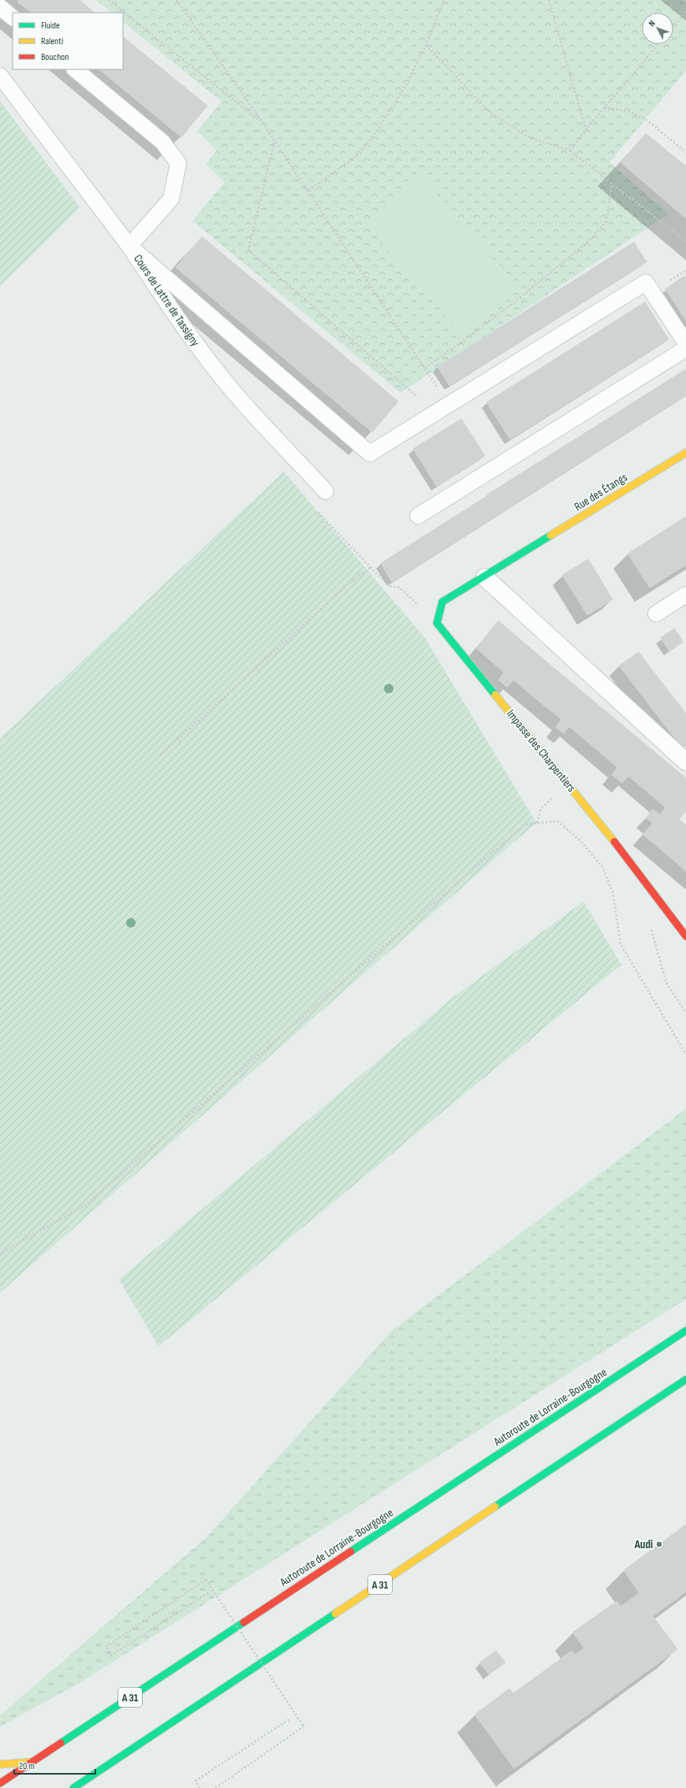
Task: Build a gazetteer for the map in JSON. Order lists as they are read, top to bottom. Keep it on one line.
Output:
{"streets":{"main road":["Rue des Étangs","Impasse des Charpentiers","Autoroute de Lorraine-Bourgogne","A 31"],"lane":["Cours de Lattre de Tassigny"]},"places":["Audi"],"legend":["Fluide","Ralenti","Bouchon"],"scale_bar":"20 m","north":"top left"}
